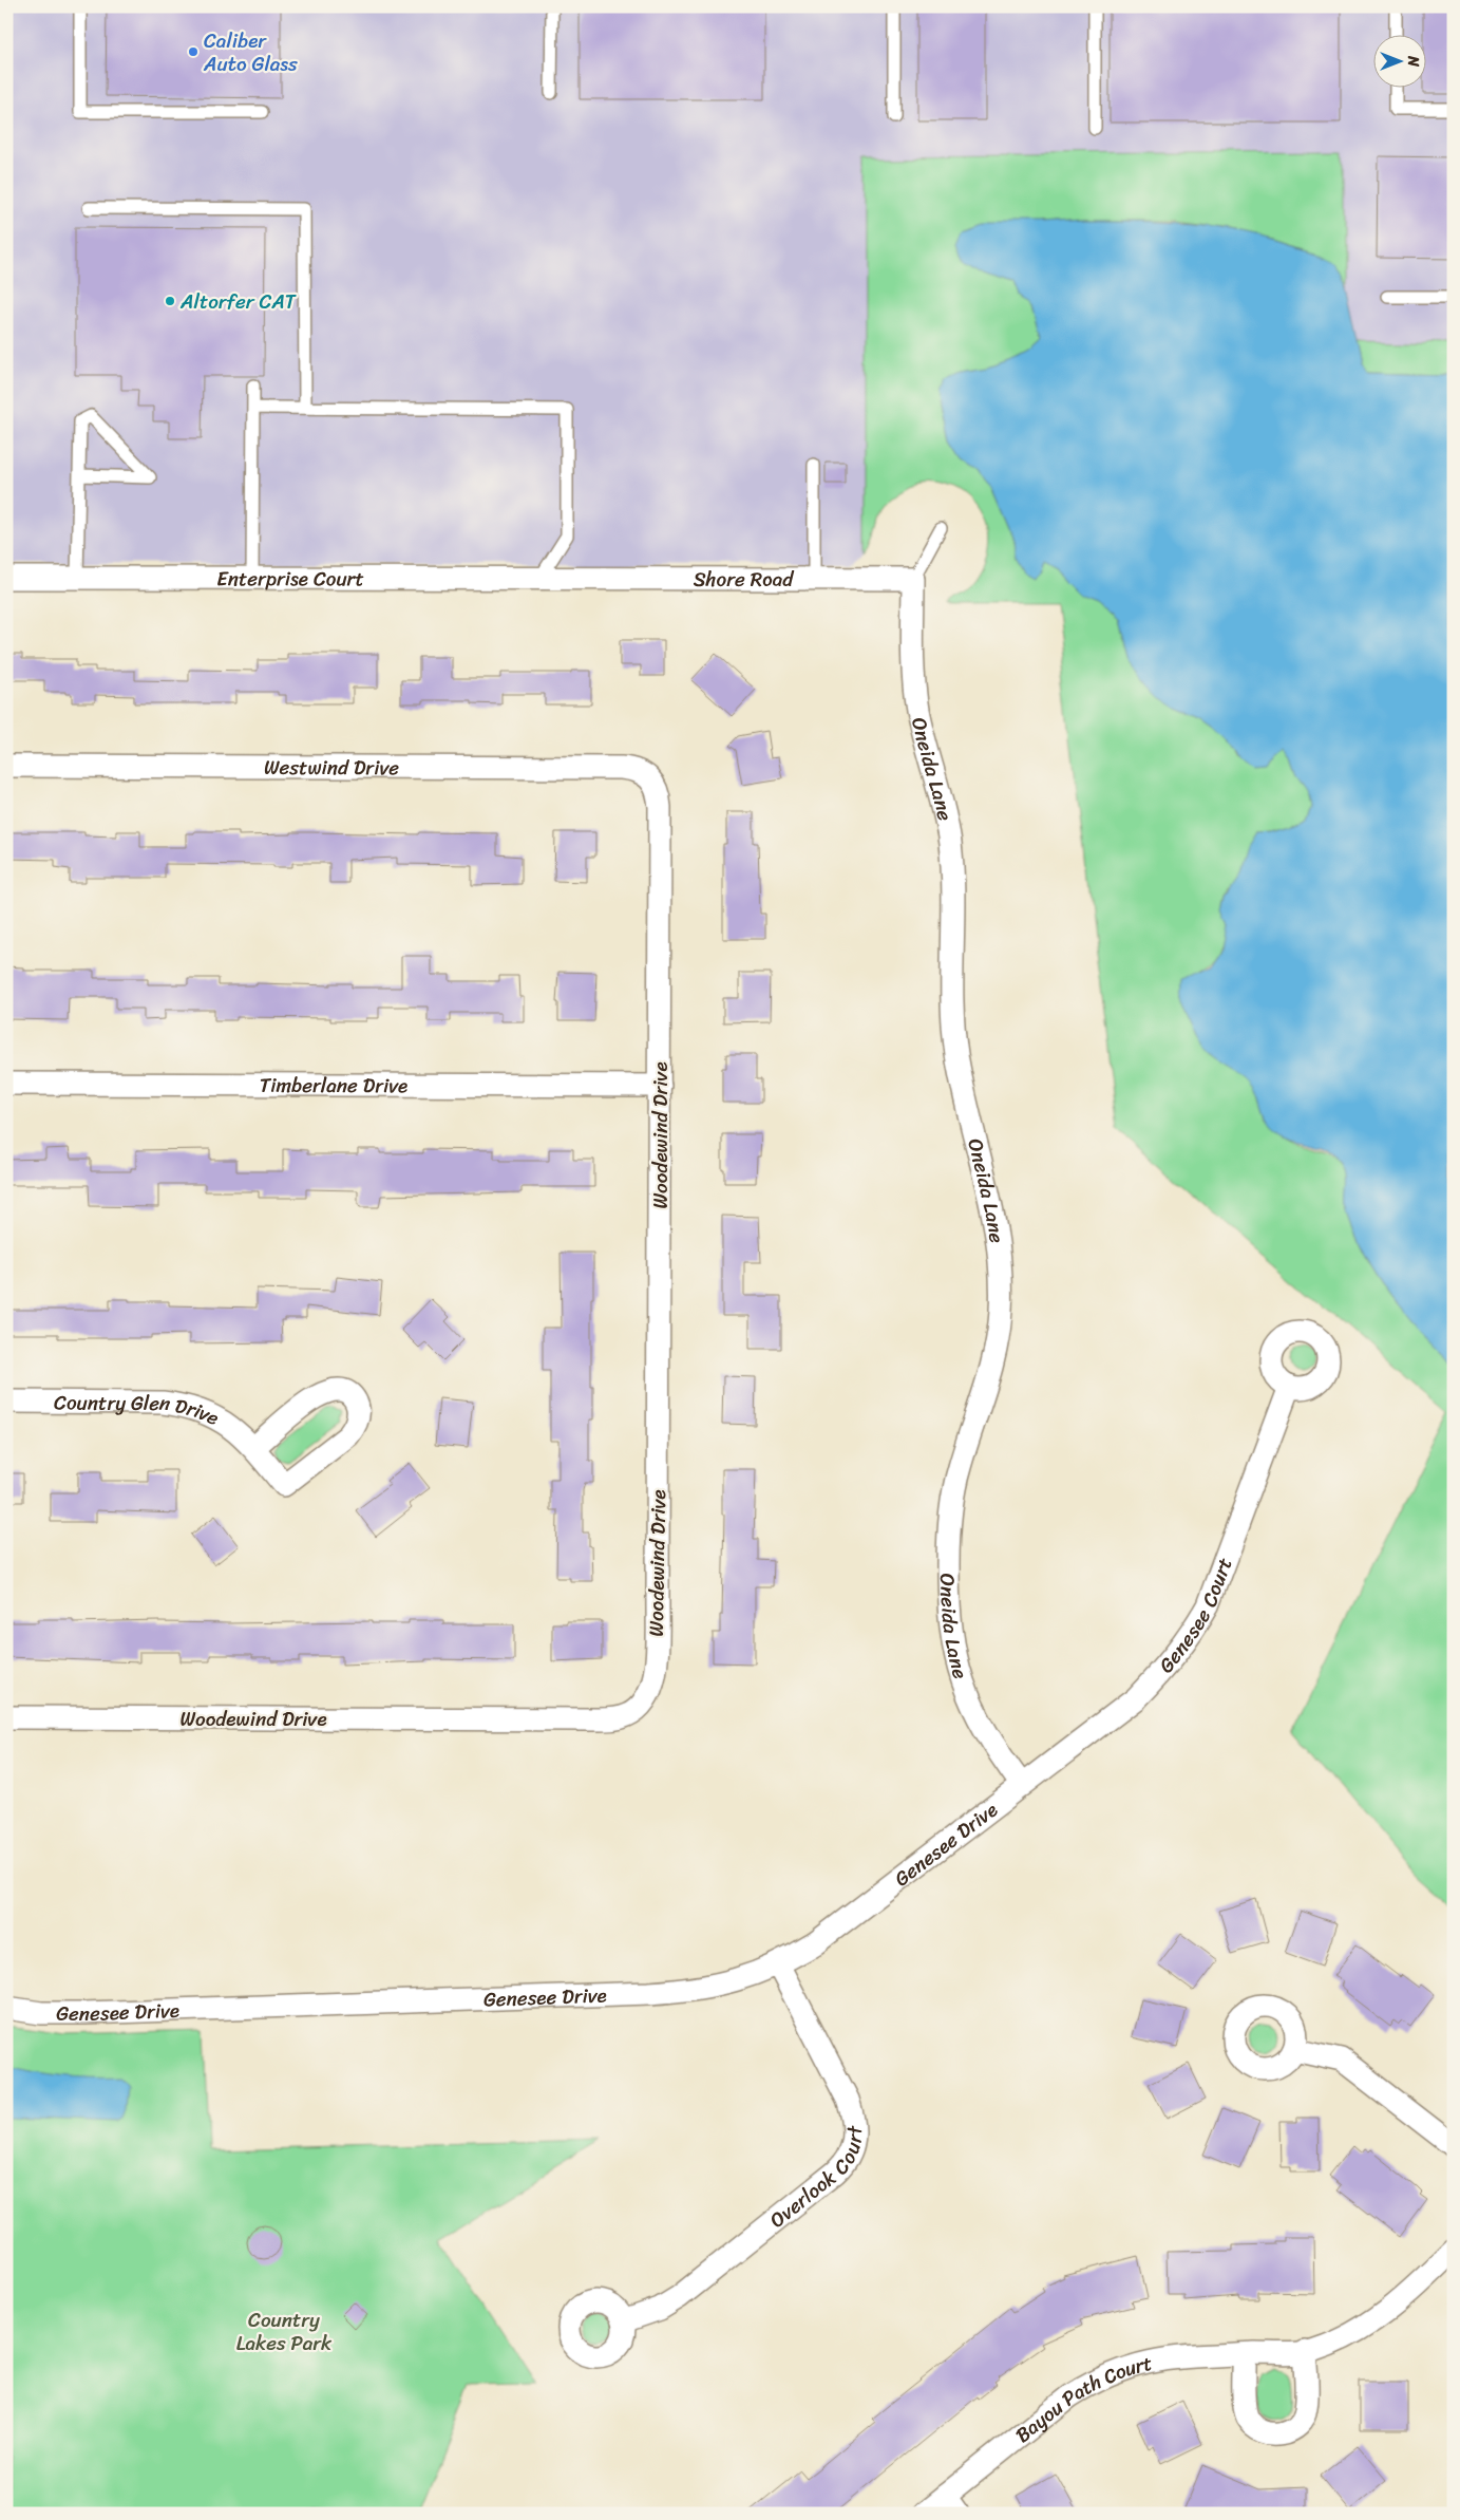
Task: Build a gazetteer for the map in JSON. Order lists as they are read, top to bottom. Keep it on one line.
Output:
{"streets":{"street":["Enterprise Court","Shore Road","Westwind Drive","Oneida Lane","Timberlane Drive","Woodewind Drive","Country Glen Drive","Genesee Court","Genesee Drive","Overlook Court","Bayou Path Court"]},"crossings":[["Enterprise Court","Shore Road"],["Shore Road","Oneida Lane"],["Westwind Drive","Woodewind Drive"],["Oneida Lane","Genesee Court"],["Oneida Lane","Genesee Drive"],["Timberlane Drive","Woodewind Drive"],["Genesee Court","Genesee Drive"],["Genesee Drive","Overlook Court"]],"parks":["Country Lakes Park"],"places":["Caliber Auto Glass","Altorfer CAT"],"north":"right"}
